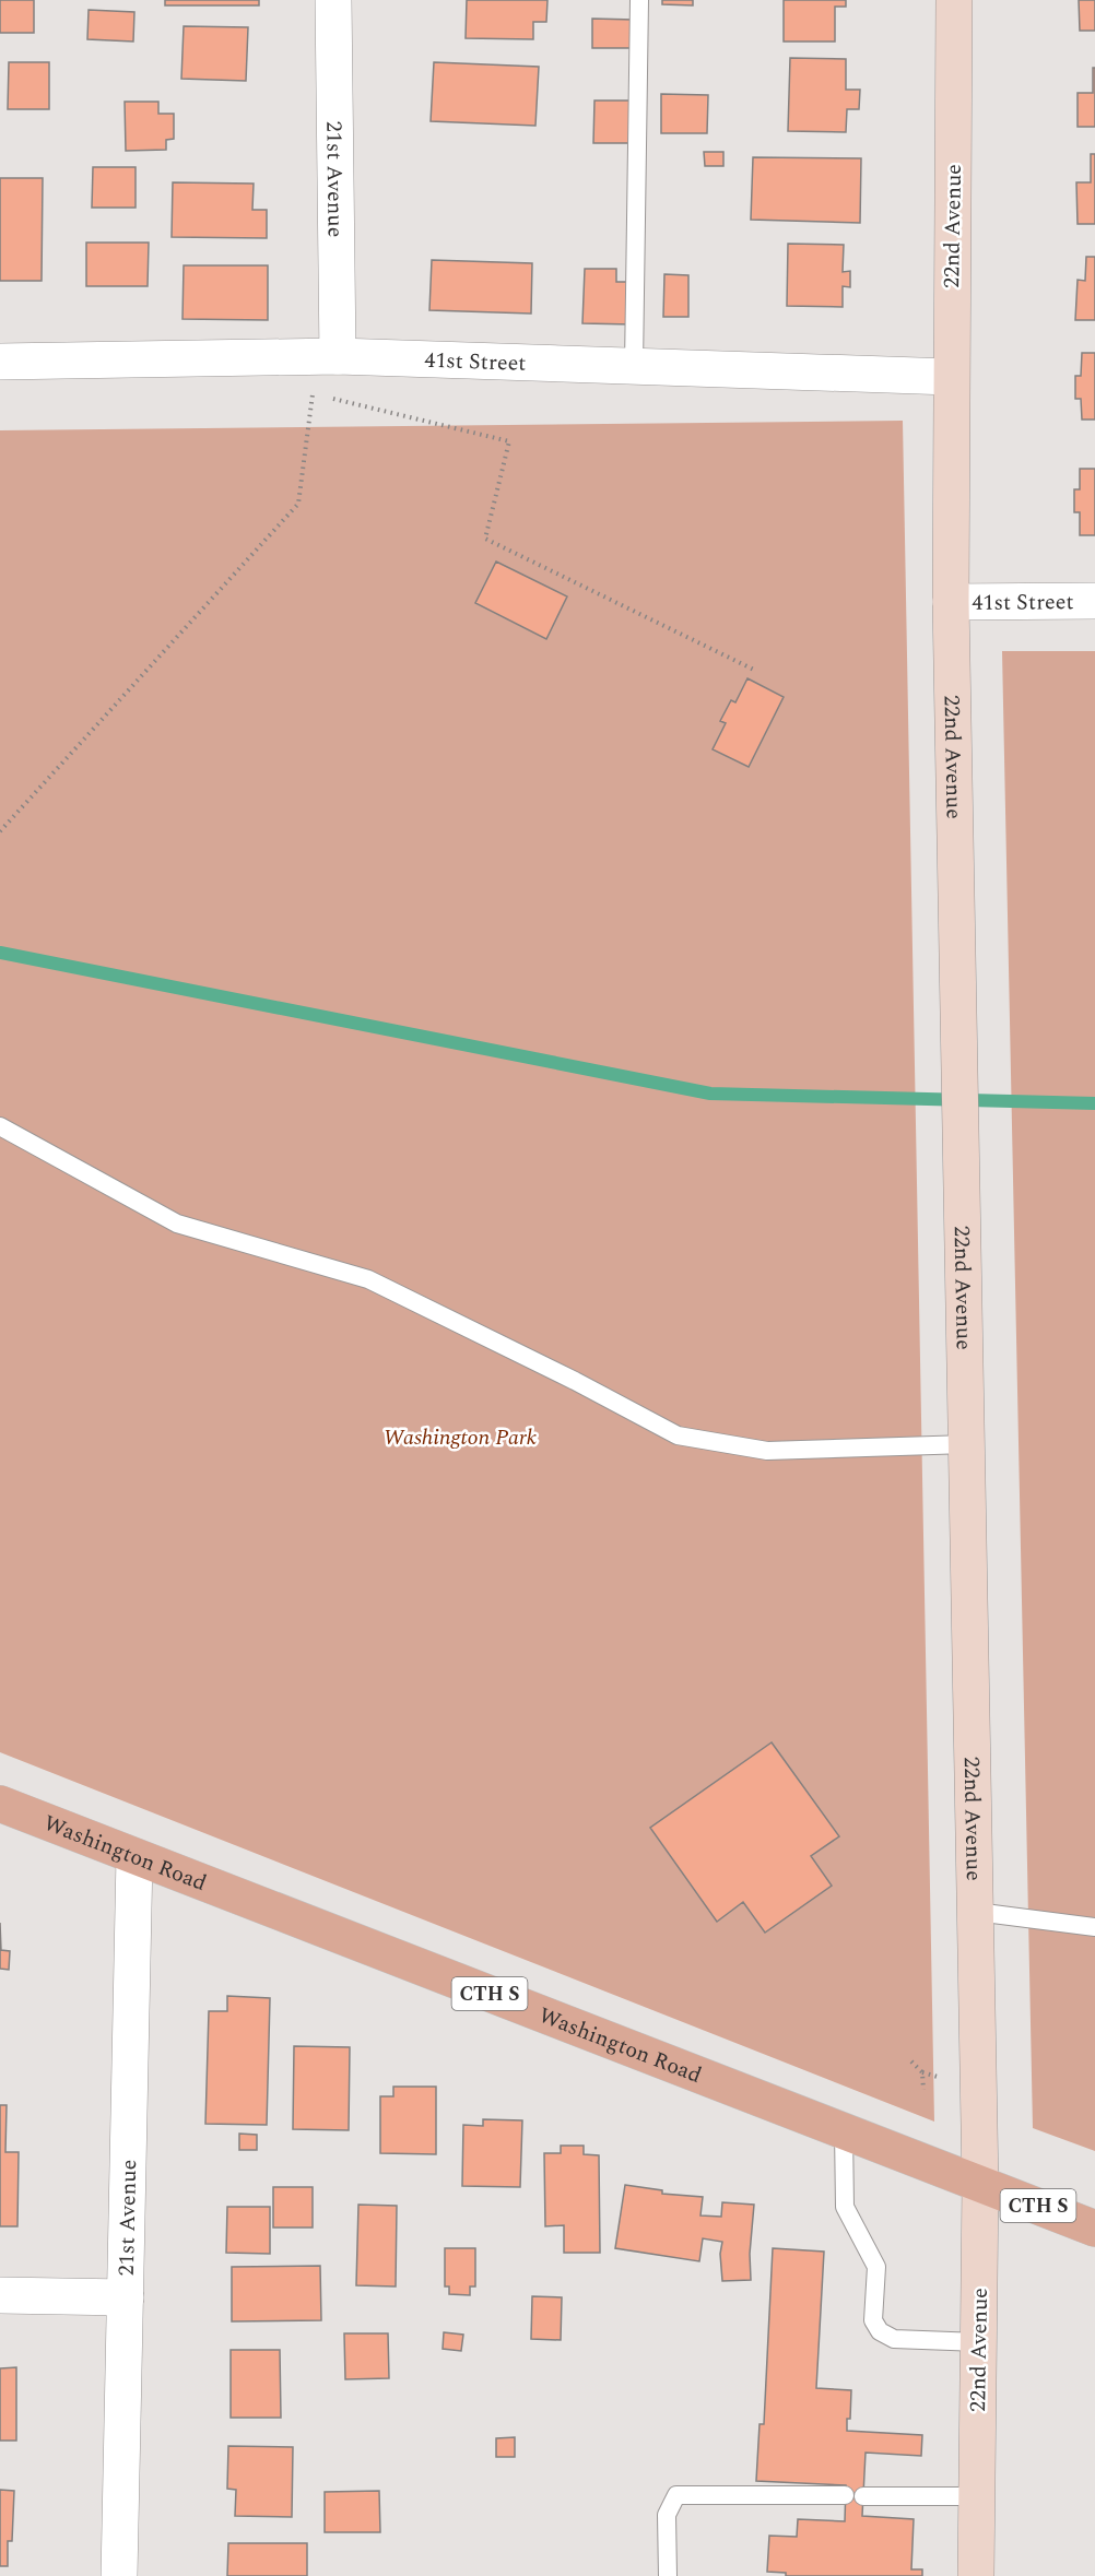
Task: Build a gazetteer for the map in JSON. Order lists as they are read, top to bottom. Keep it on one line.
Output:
{"streets":{"main road":["Washington Road","CTH S"],"street":["21st Avenue","22nd Avenue","41st Street"]},"crossings":[["21st Avenue","41st Street"],["21st Avenue","Washington Road"],["22nd Avenue","41st Street"],["22nd Avenue","Washington Road"]],"parks":["Washington Park"]}
